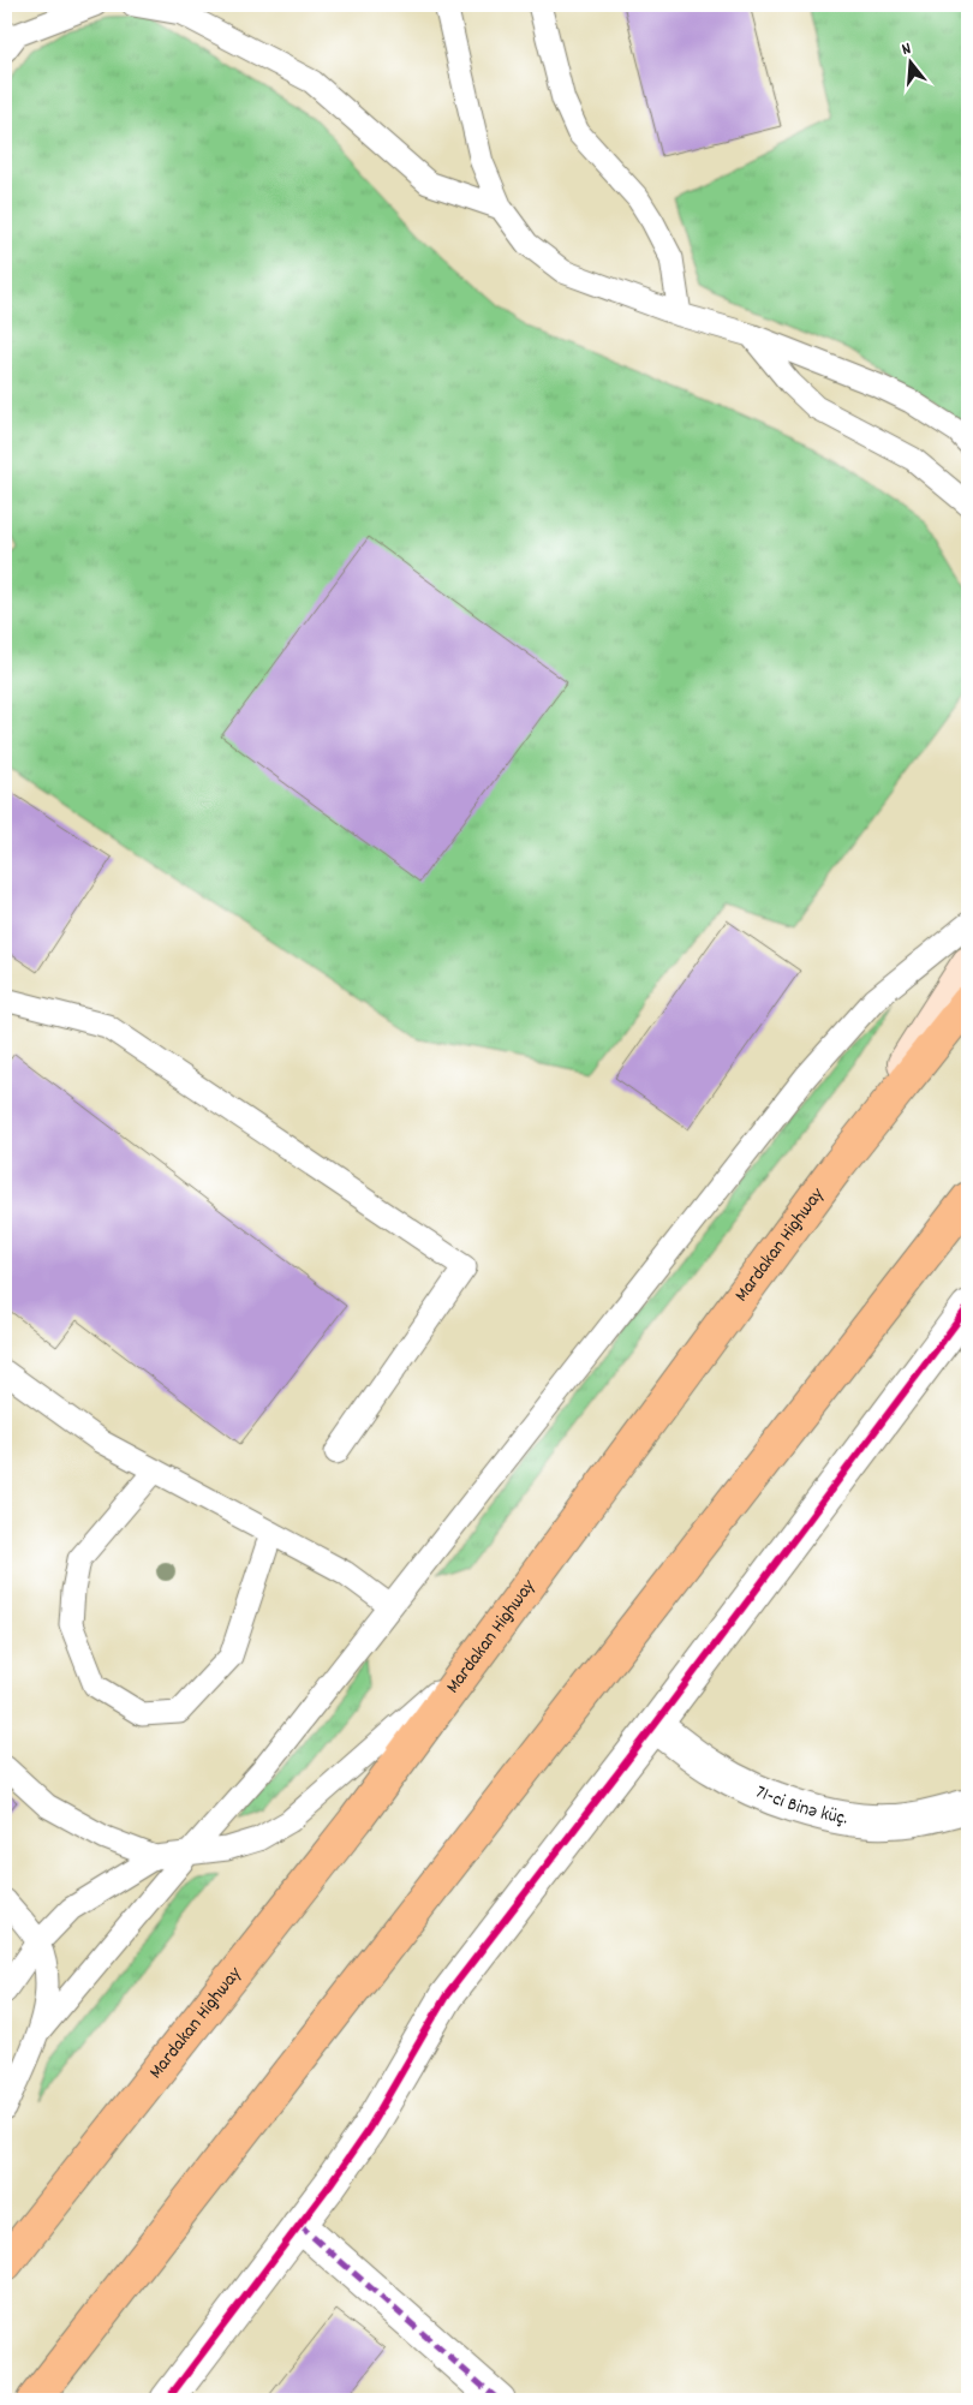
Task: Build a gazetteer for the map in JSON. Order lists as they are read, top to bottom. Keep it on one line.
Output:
{"streets":{"highway":["Mardakan Highway"],"street":["71-ci Binə küç."]},"north":"top"}
